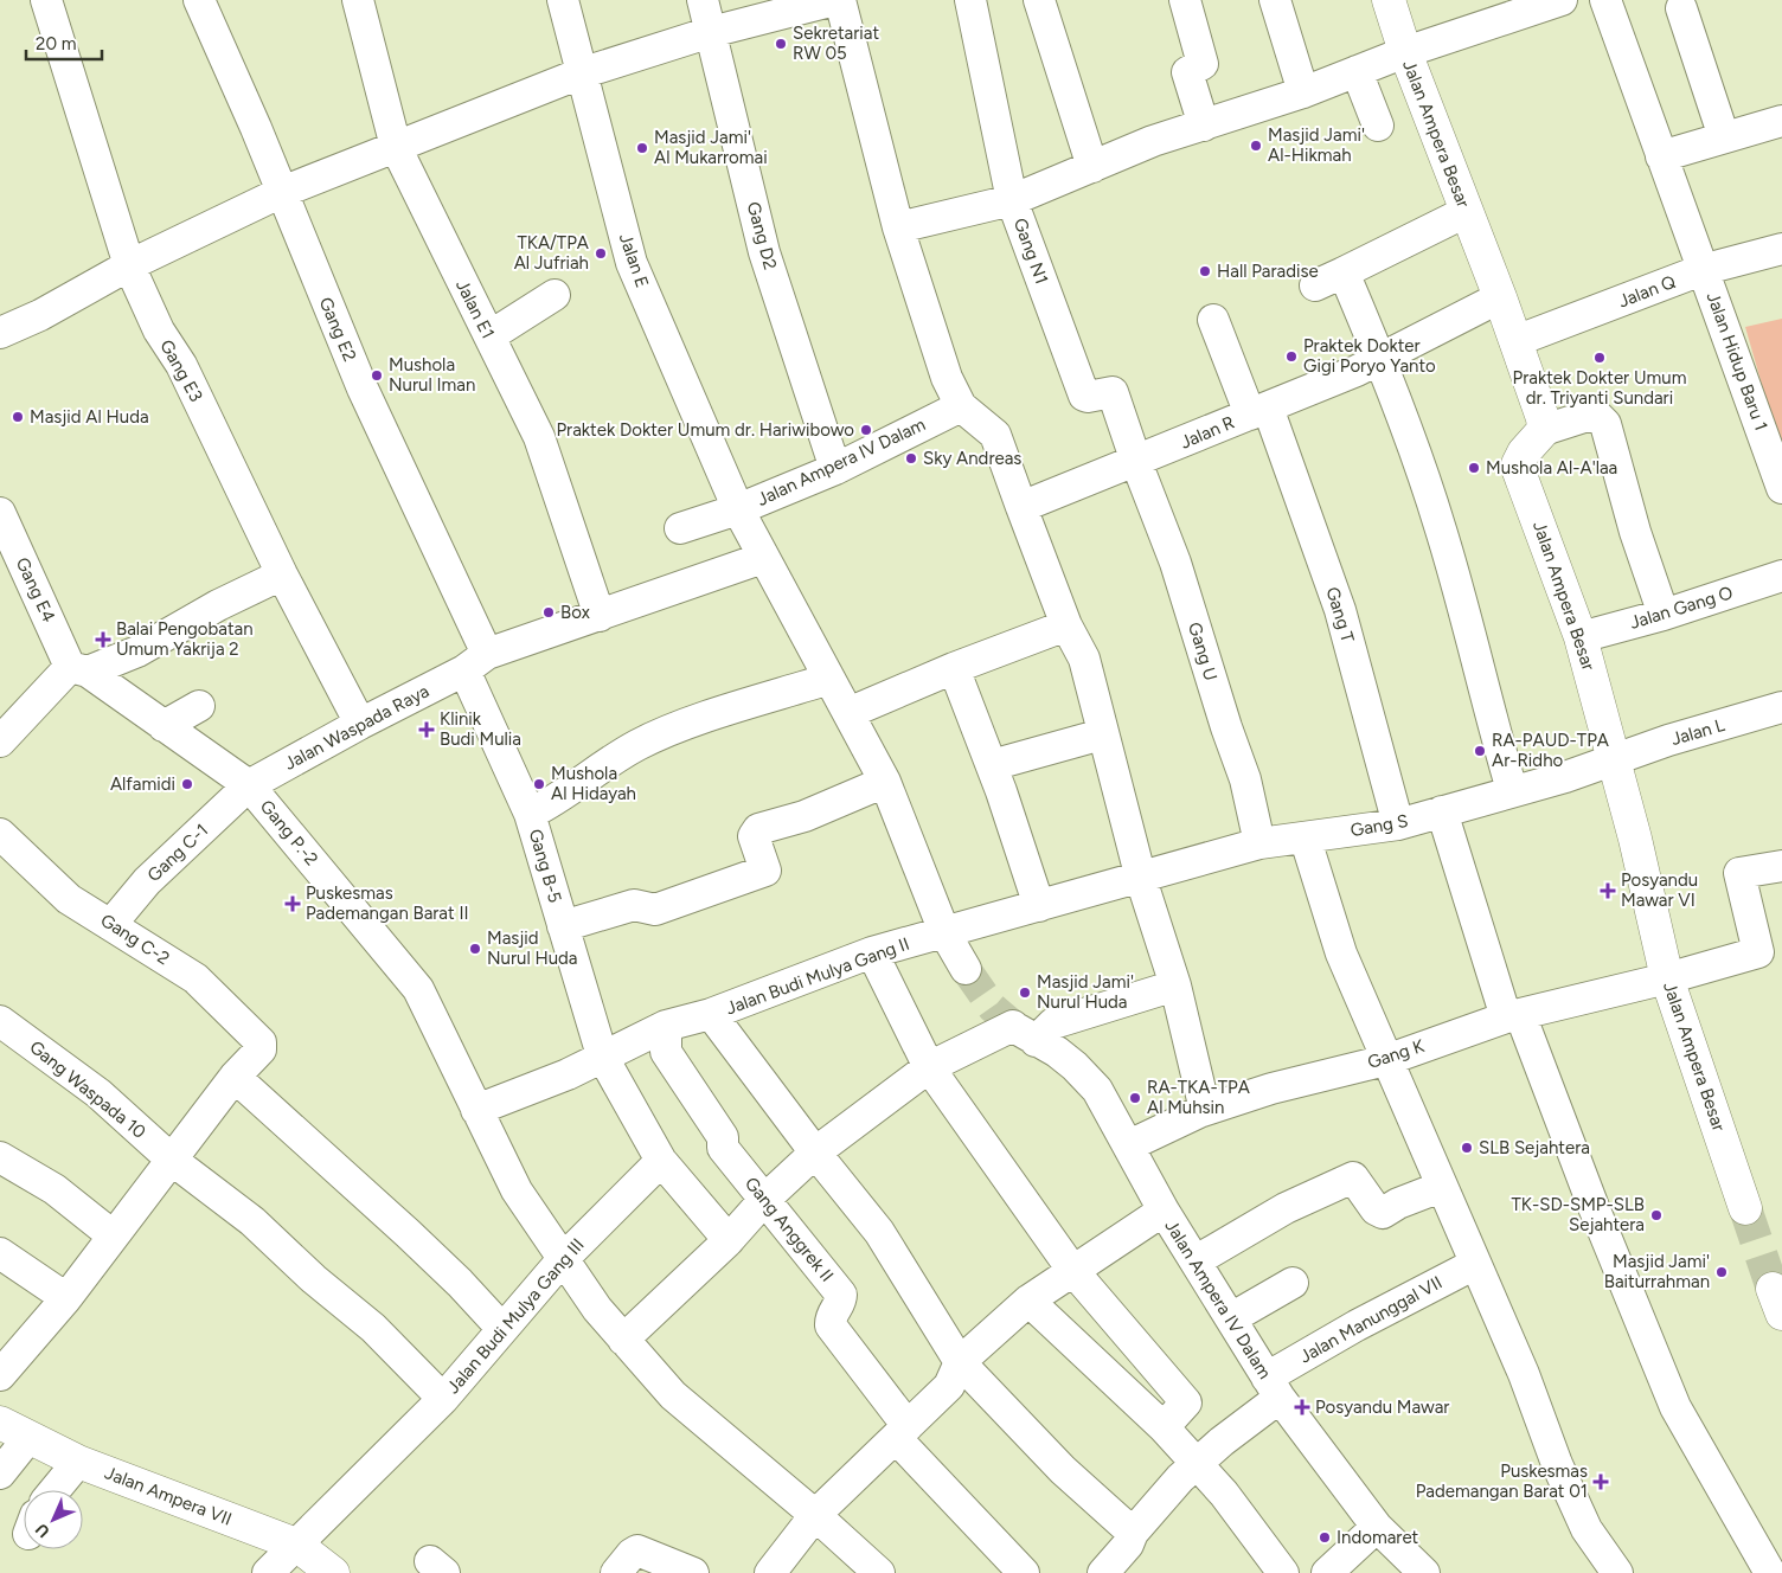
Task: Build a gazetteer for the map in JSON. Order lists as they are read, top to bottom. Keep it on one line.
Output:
{"streets":{"street":["Jalan Ampera Besar","Gang D2","Gang N1","Jalan E","Jalan Q","Jalan E1","Gang E2","Jalan Hidup Baru 1","Gang E3","Jalan R","Jalan Ampera IV Dalam","Gang E4","Jalan Gang O","Gang T","Gang U","Jalan Waspada Raya","Jalan L","Gang S","Gang P.-2","Gang C-1","Gang B-5","Gang C-2","Jalan Budi Mulya Gang II","Gang K","Gang Waspada 10","Gang Anggrek II","Jalan Budi Mulya Gang III","Jalan Manunggal VII","Jalan Ampera VII"]},"crossings":[["Jalan Ampera Besar","Jalan Q"],["Jalan Ampera Besar","Jalan R"],["Jalan Ampera Besar","Jalan Gang O"],["Jalan Ampera Besar","Jalan L"],["Jalan Ampera Besar","Gang S"],["Jalan Ampera Besar","Gang K"],["Gang D2","Jalan Ampera IV Dalam"],["Gang N1","Jalan R"],["Gang N1","Gang U"],["Jalan E","Jalan Ampera IV Dalam"],["Jalan Q","Jalan Hidup Baru 1"],["Jalan E1","Jalan Waspada Raya"],["Gang E2","Jalan Waspada Raya"],["Gang E2","Gang B-5"],["Gang E3","Jalan Waspada Raya"],["Jalan R","Gang T"],["Jalan R","Gang U"],["Jalan Ampera IV Dalam","Jalan Waspada Raya"],["Jalan Ampera IV Dalam","Jalan Budi Mulya Gang II"],["Jalan Ampera IV Dalam","Gang K"],["Jalan Ampera IV Dalam","Jalan Manunggal VII"],["Gang T","Gang S"],["Gang U","Gang S"],["Jalan Waspada Raya","Gang P.-2"],["Jalan Waspada Raya","Gang C-1"],["Jalan Waspada Raya","Gang B-5"],["Jalan L","Gang S"],["Gang S","Jalan Budi Mulya Gang II"],["Gang P.-2","Gang C-1"],["Gang P.-2","Jalan Budi Mulya Gang II"],["Gang P.-2","Jalan Budi Mulya Gang III"],["Gang C-1","Gang C-2"],["Gang B-5","Jalan Budi Mulya Gang II"],["Gang B-5","Jalan Budi Mulya Gang III"],["Jalan Budi Mulya Gang II","Gang Anggrek II"],["Gang Waspada 10","Jalan Budi Mulya Gang III"],["Jalan Budi Mulya Gang III","Jalan Ampera VII"]],"places":{"other":["Sekretariat RW 05","Masjid Jami' Al-Hikmah","Masjid Jami' Al Mukarromai","TKA/TPA Al Jufriah","Hall Paradise","Praktek Dokter Gigi Poryo Yanto","Praktek Dokter Umum dr. Triyanti Sundari","Mushola Nurul Iman","Masjid Al Huda","Praktek Dokter Umum dr. Hariwibowo","Sky Andreas","Mushola Al-A'laa","Box","RA-PAUD-TPA Ar-Ridho","Alfamidi","Mushola Al Hidayah","Masjid Nurul Huda","Masjid Jami' Nurul Huda","RA-TKA-TPA Al Muhsin","SLB Sejahtera","TK-SD-SMP-SLB Sejahtera","Masjid Jami' Baiturrahman","Indomaret"],"health":["Balai Pengobatan Umum Yakrija 2","Klinik Budi Mulia","Posyandu Mawar VI","Puskesmas Pademangan Barat II","Posyandu Mawar","Puskesmas Pademangan Barat 01"]},"scale_bar":"20 m","north":"bottom left"}
